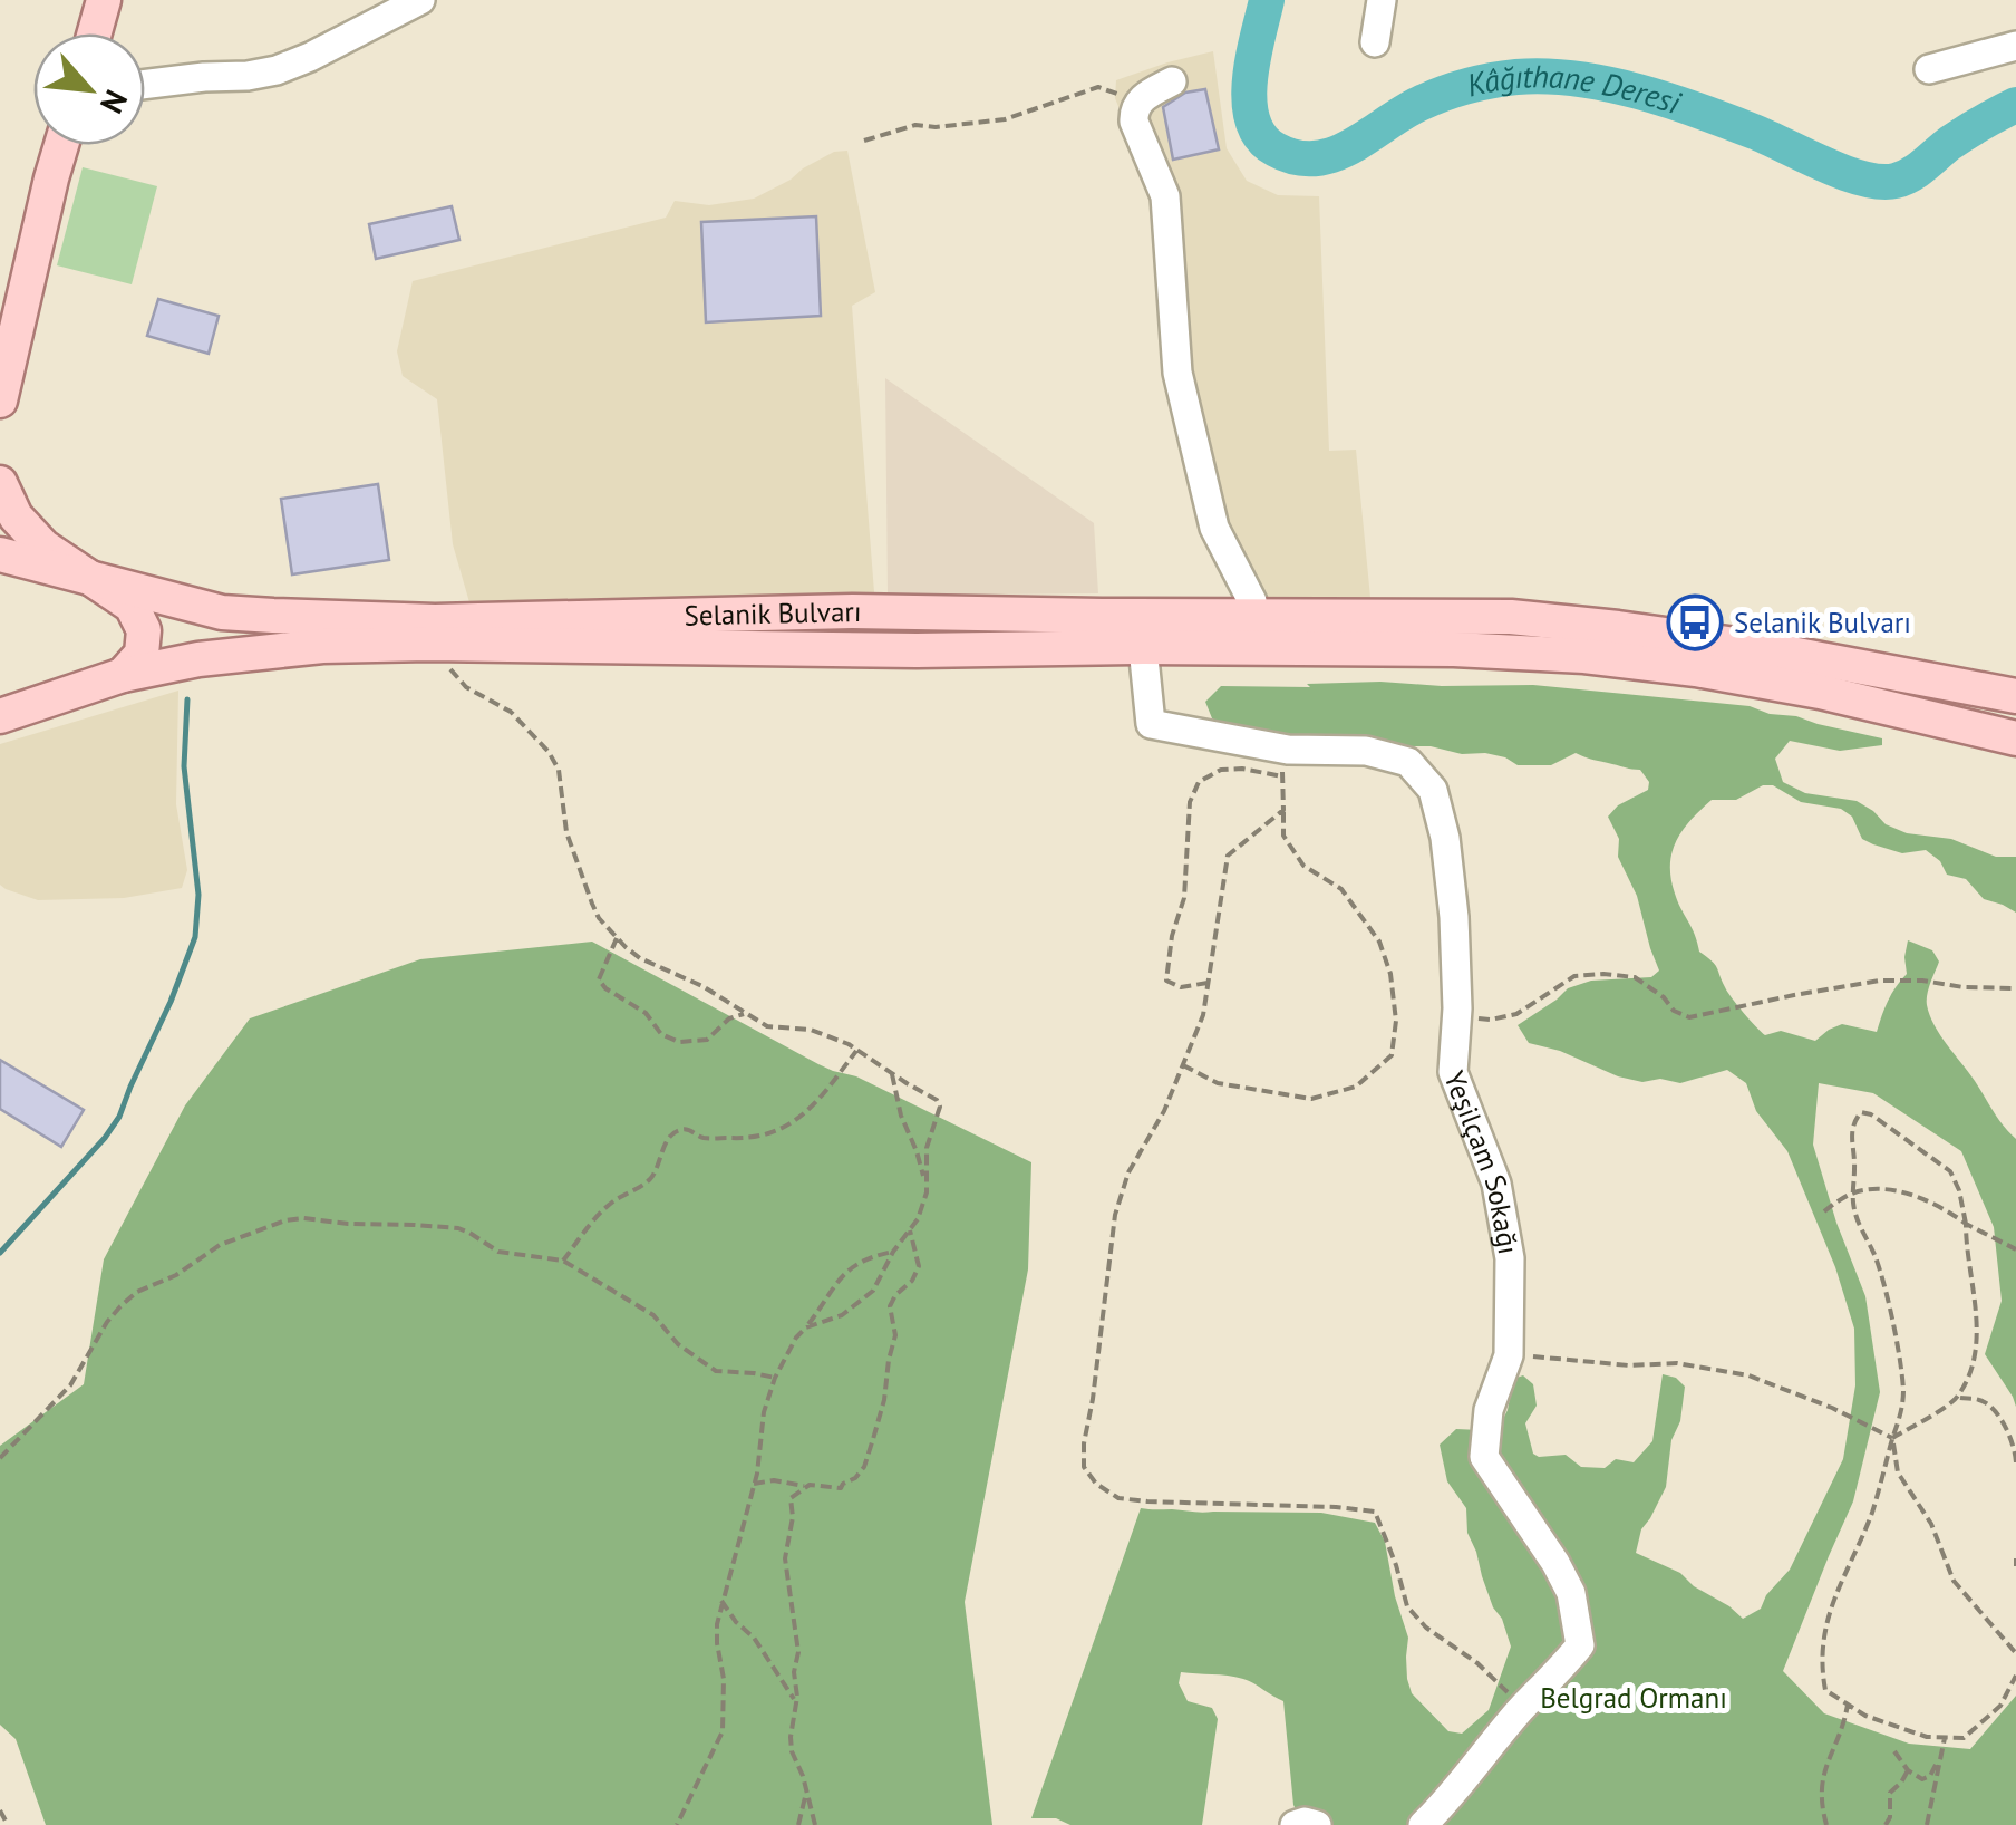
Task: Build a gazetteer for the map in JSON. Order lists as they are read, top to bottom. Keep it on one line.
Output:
{"streets":{"main road":["Selanik Bulvarı"],"street":["Yeşilçam Sokağı"]},"crossings":[["Selanik Bulvarı","Yeşilçam Sokağı"]],"water":["Kâğıthane Deresi"],"parks":["Belgrad Ormanı"],"places":{"bus stop":["Selanik Bulvarı"]},"north":"bottom right"}
